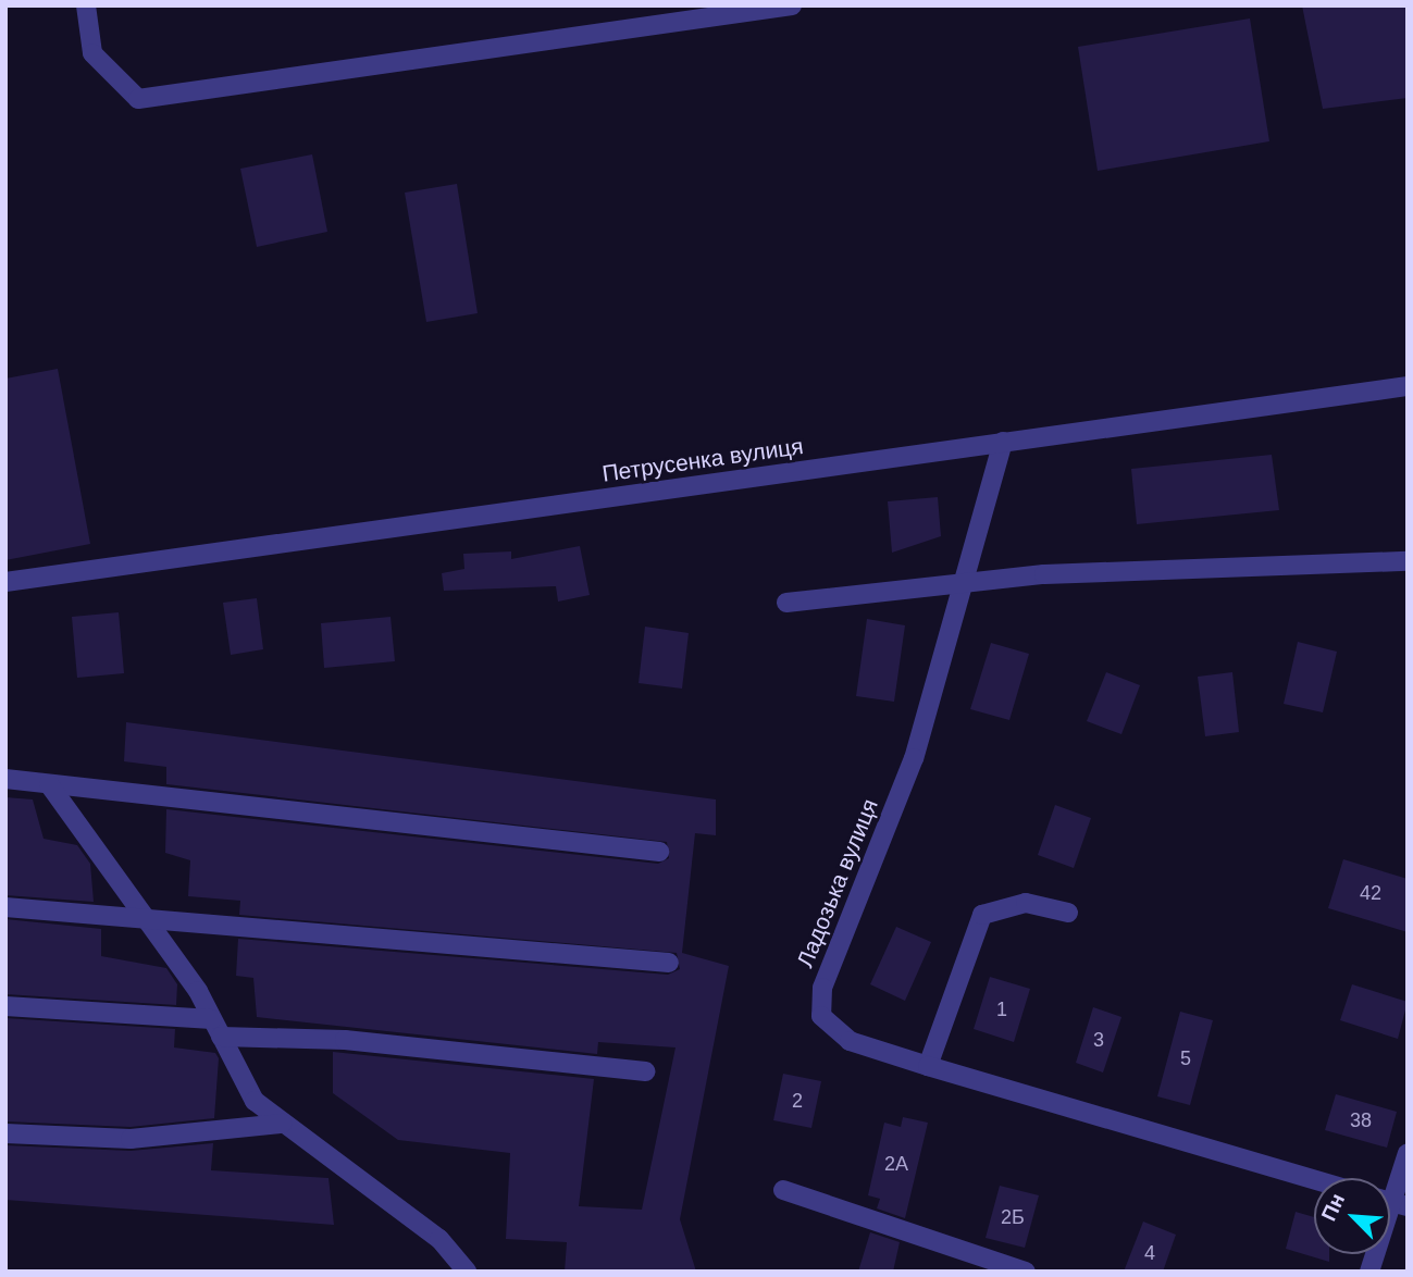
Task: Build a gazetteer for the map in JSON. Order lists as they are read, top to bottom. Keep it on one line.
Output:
{"streets":{"street":["Петрусенка вулиця","Ладозька вулиця"]},"crossings":[["Петрусенка вулиця","Ладозька вулиця"]],"house_numbers":["42","1","3","5","2","38","2А","2Б","4"],"north":"top left"}
